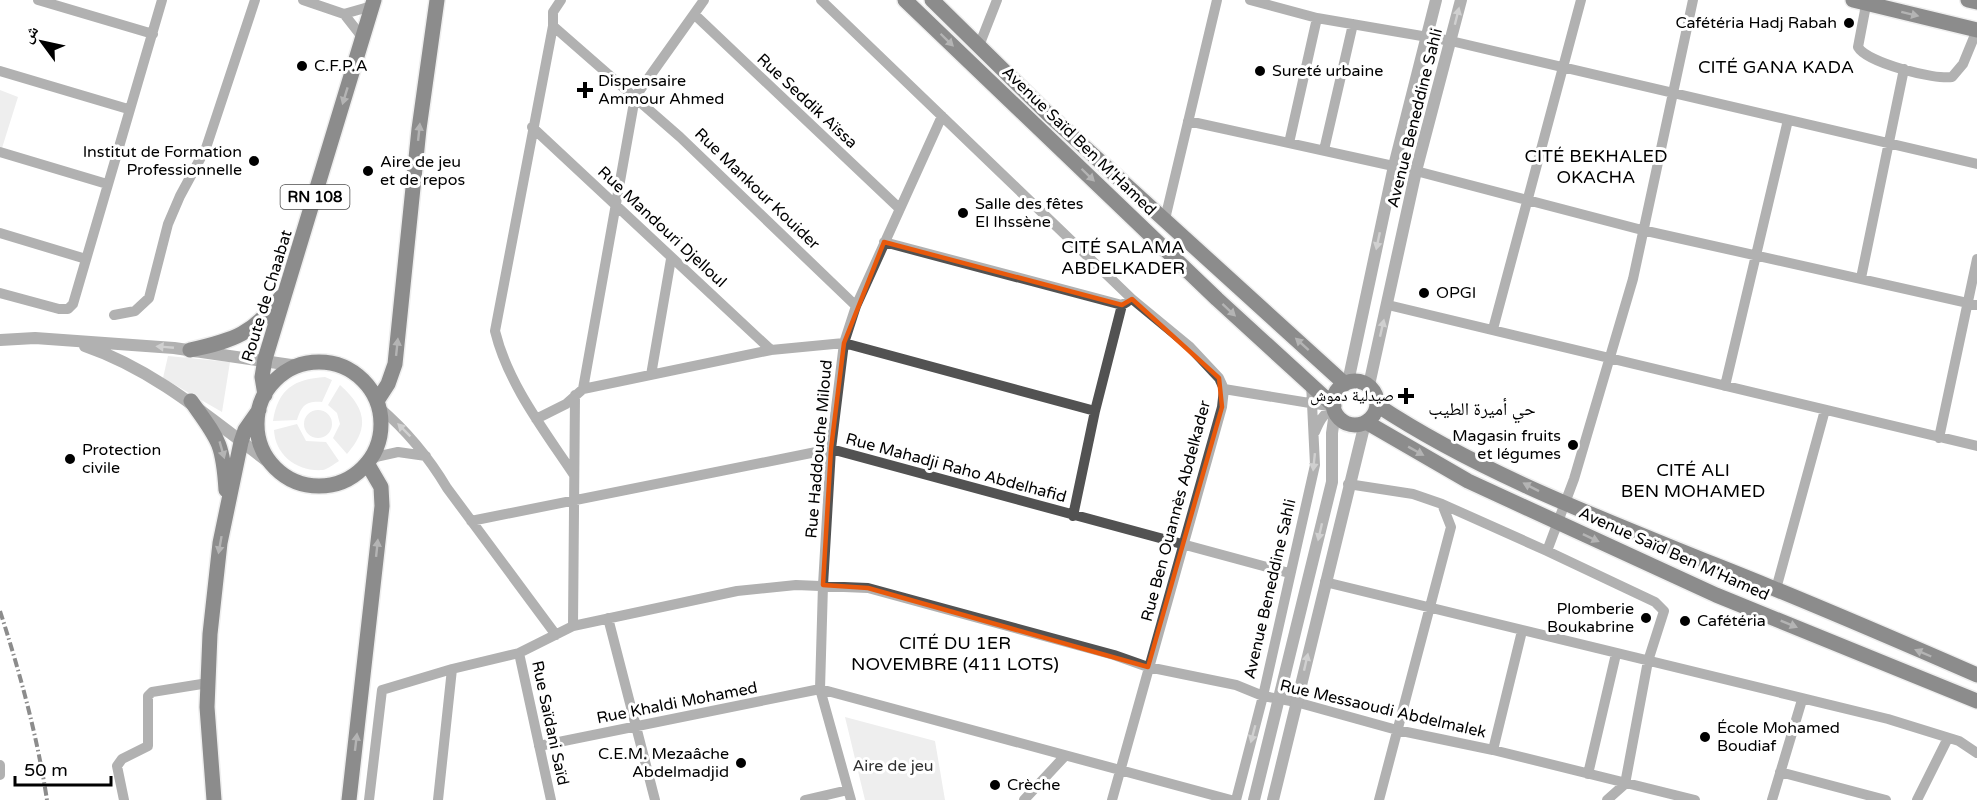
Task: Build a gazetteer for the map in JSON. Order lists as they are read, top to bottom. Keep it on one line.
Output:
{"streets":{"main road":["Avenue Saïd Ben M'Hamed","RN 108","Route de Chaabat"],"street":["Rue Seddik Aïssa","Avenue Beneddine Sahli","Rue Mankour Kouider","Rue Mandouri Djelloul","Rue Haddouche Miloud","Rue Mahadji Raho Abdelhafid","Rue Ben Ouannès Abdelkader","Rue Khaldi Mohamed","Rue Messaoudi Abdelmalek","Rue Saïdani Saïd"]},"crossings":[["Rue Seddik Aïssa","Rue Haddouche Miloud"],["Avenue Beneddine Sahli","Avenue Saïd Ben M'Hamed"],["Avenue Beneddine Sahli","Rue Mahadji Raho Abdelhafid"],["Avenue Beneddine Sahli","Rue Messaoudi Abdelmalek"],["Rue Mankour Kouider","Rue Haddouche Miloud"],["Rue Haddouche Miloud","Rue Mahadji Raho Abdelhafid"],["Rue Haddouche Miloud","Rue Ben Ouannès Abdelkader"],["Rue Haddouche Miloud","Rue Khaldi Mohamed"],["Rue Haddouche Miloud","Rue Messaoudi Abdelmalek"],["Rue Mahadji Raho Abdelhafid","Rue Ben Ouannès Abdelkader"],["Rue Ben Ouannès Abdelkader","Rue Messaoudi Abdelmalek"],["Rue Khaldi Mohamed","Rue Saïdani Saïd"],["Rue Messaoudi Abdelmalek","Rue Saïdani Saïd"]],"districts":["CITÉ GANA KADA","CITÉ BEKHALED OKACHA","CITÉ SALAMA ABDELKADER","حي أميرة الطيب","CITÉ ALI BEN MOHAMED","CITÉ DU 1ER NOVEMBRE (411 LOTS)"],"parks":["Aire de jeu"],"places":{"other":["Cafétéria Hadj Rabah","C.F.P.A","Sureté urbaine","Institut de Formation Professionnelle","Aire de jeu et de repos","Salle des fêtes El Ihssène","OPGI","Magasin fruits et légumes","Protection civile","Plomberie Boukabrine","Cafétéria","École Mohamed Boudiaf","C.E.M. Mezaâche Abdelmadjid","Crèche"],"health":["Dispensaire Ammour Ahmed","صيدلية دموش"]},"scale_bar":"50 m","north":"top left"}
